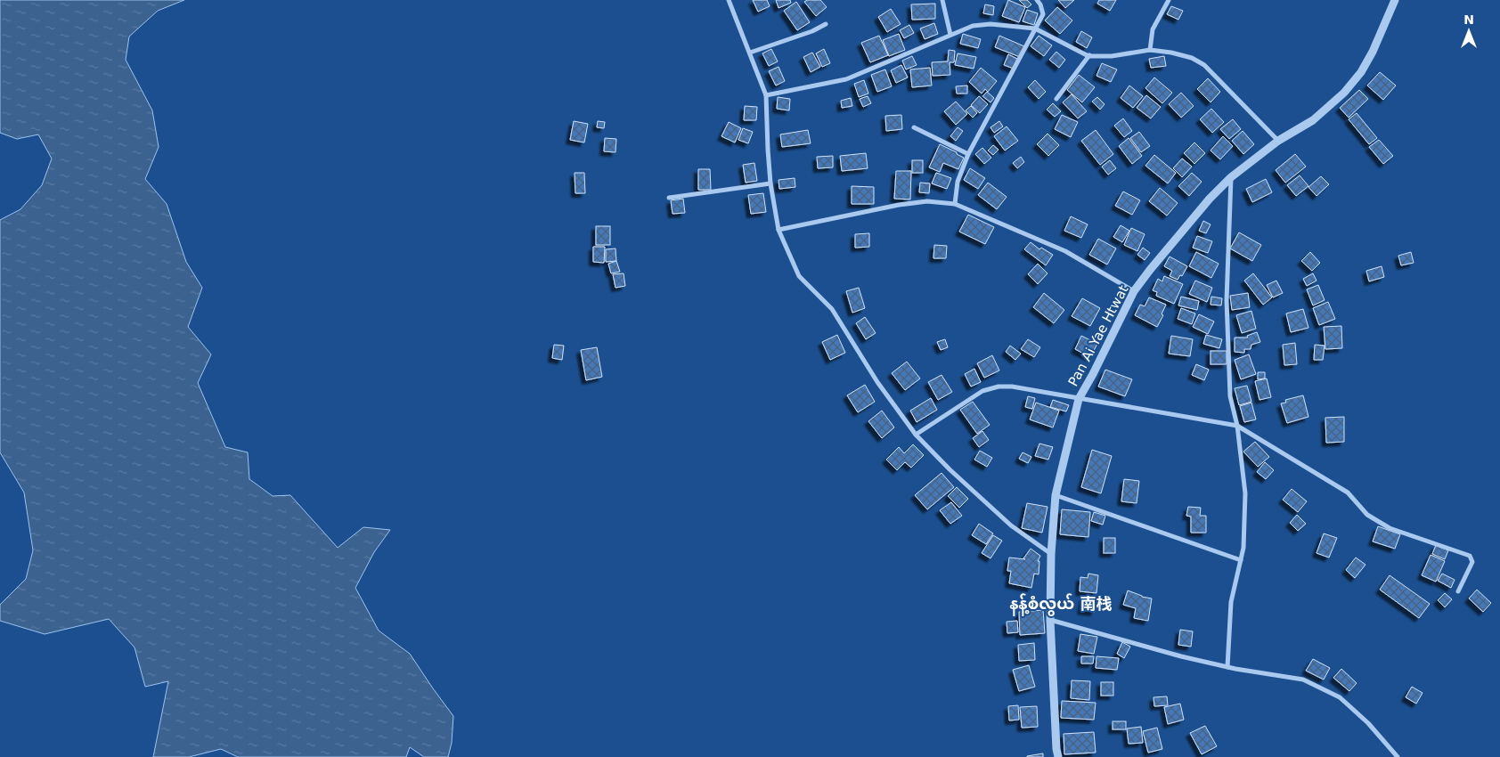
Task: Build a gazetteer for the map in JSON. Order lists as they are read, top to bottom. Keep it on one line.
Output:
{"streets":{"street":["Pan Ai Yae Htwat"]},"districts":["နန့်စံလွယ် 南栈"],"north":"top"}
